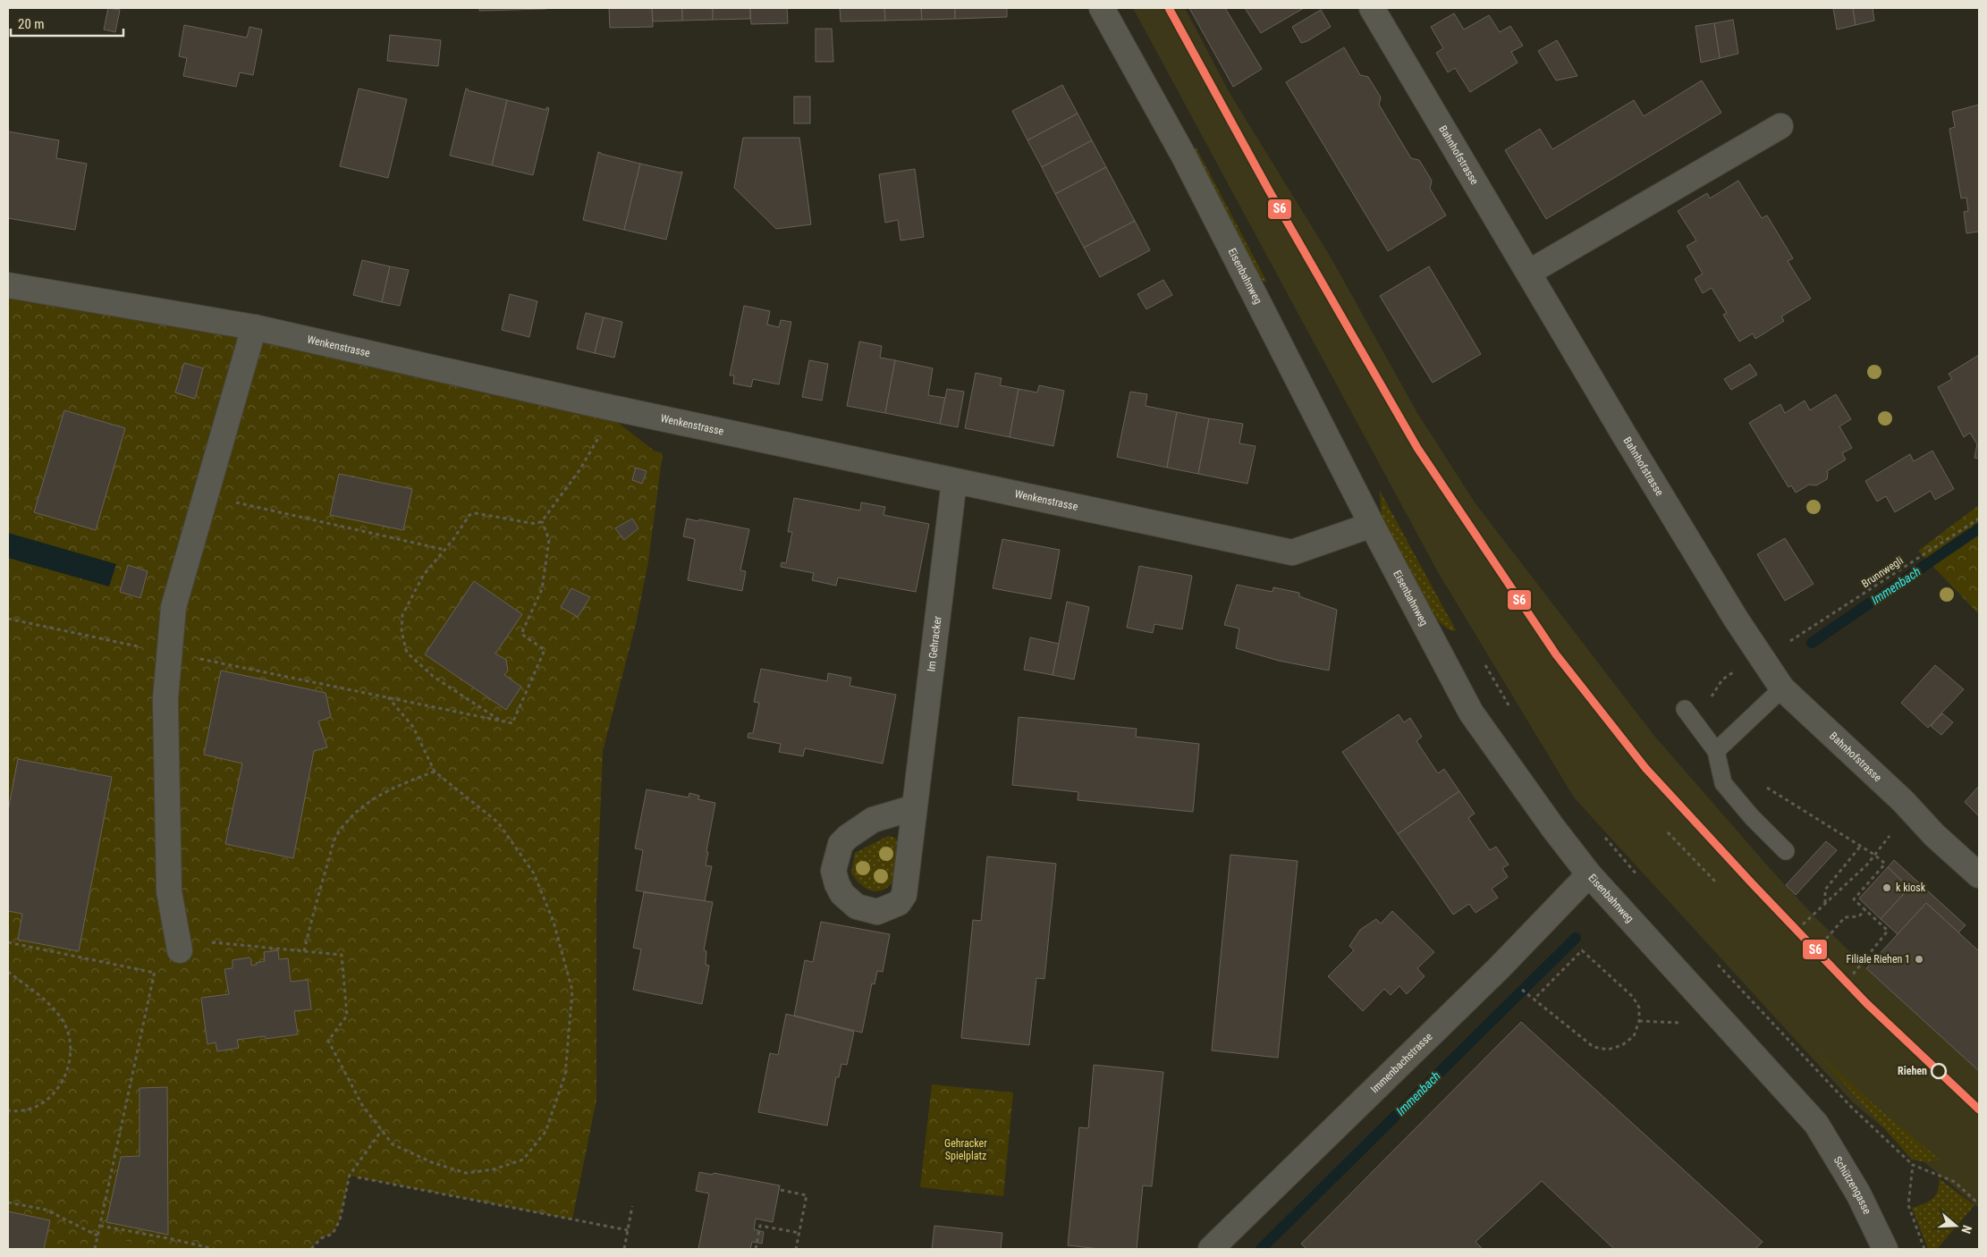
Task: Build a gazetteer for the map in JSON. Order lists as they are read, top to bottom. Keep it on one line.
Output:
{"streets":{"street":["Bahnhofstrasse","Eisenbahnweg","Wenkenstrasse","Im Gehracker","Immenbachstrasse","Schützengasse"],"path":["Brunnwegli"]},"crossings":[["Eisenbahnweg","Wenkenstrasse"],["Eisenbahnweg","Immenbachstrasse"],["Eisenbahnweg","Schützengasse"],["Wenkenstrasse","Im Gehracker"]],"water":["Immenbach"],"parks":["Gehracker Spielplatz"],"places":["k kiosk","Filiale Riehen 1","Riehen"],"lines":["transit line S6"],"scale_bar":"20 m","north":"right"}
